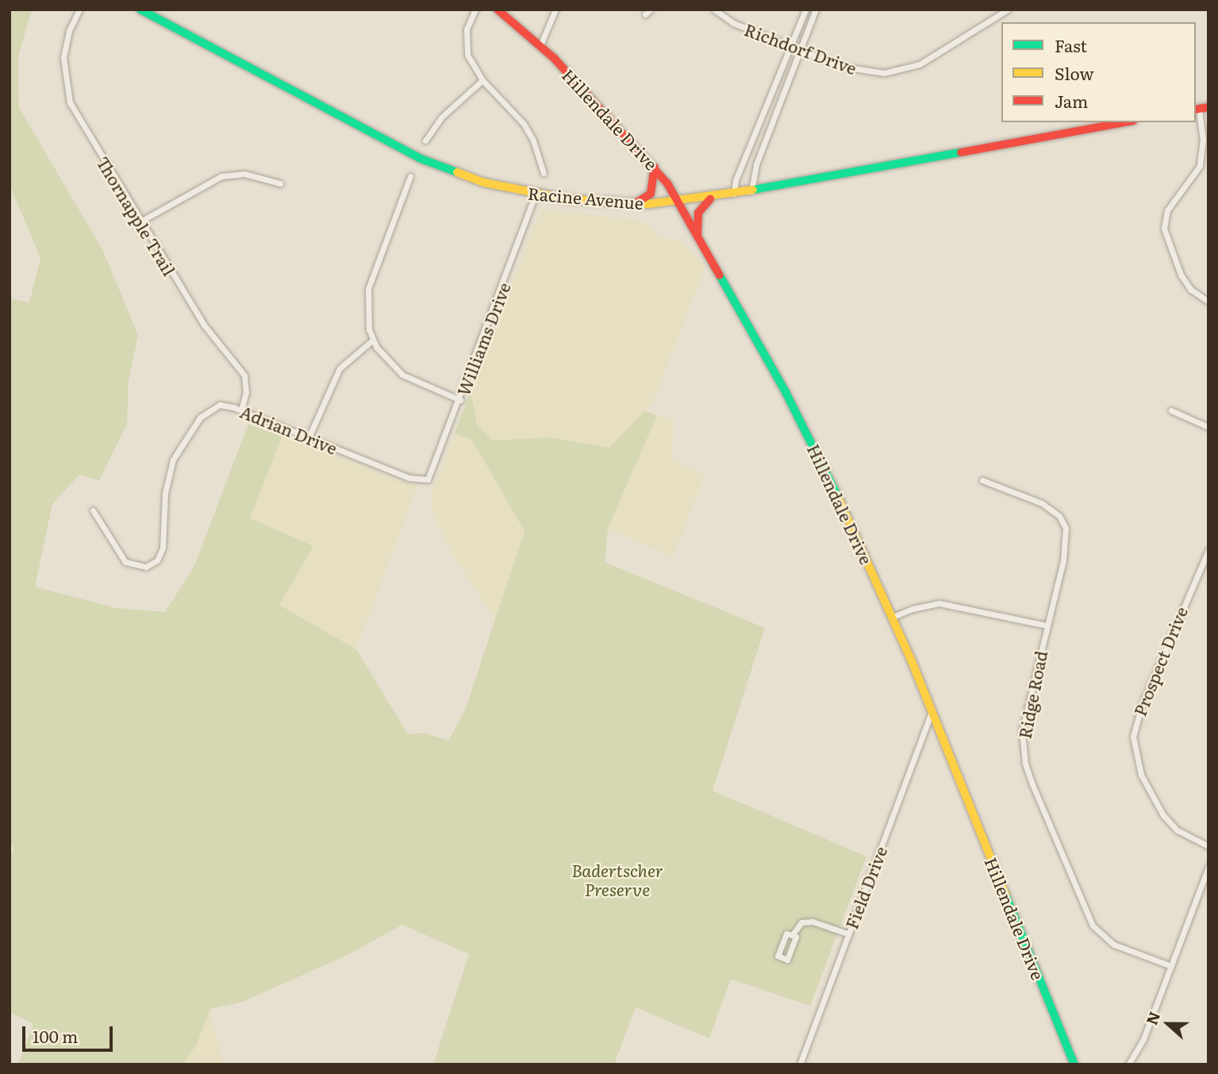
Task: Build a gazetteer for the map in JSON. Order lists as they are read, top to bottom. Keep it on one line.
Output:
{"streets":{"street":["Richdorf Drive","Hillendale Drive","Racine Avenue","Thornapple Trail","Williams Drive","Adrian Drive","Prospect Drive","Ridge Road","Field Drive"]},"crossings":[["Hillendale Drive","Racine Avenue"],["Hillendale Drive","Field Drive"],["Racine Avenue","Williams Drive"],["Thornapple Trail","Adrian Drive"],["Williams Drive","Adrian Drive"]],"parks":["Badertscher Preserve"],"legend":["Fast","Slow","Jam"],"scale_bar":"100 m","north":"left"}
